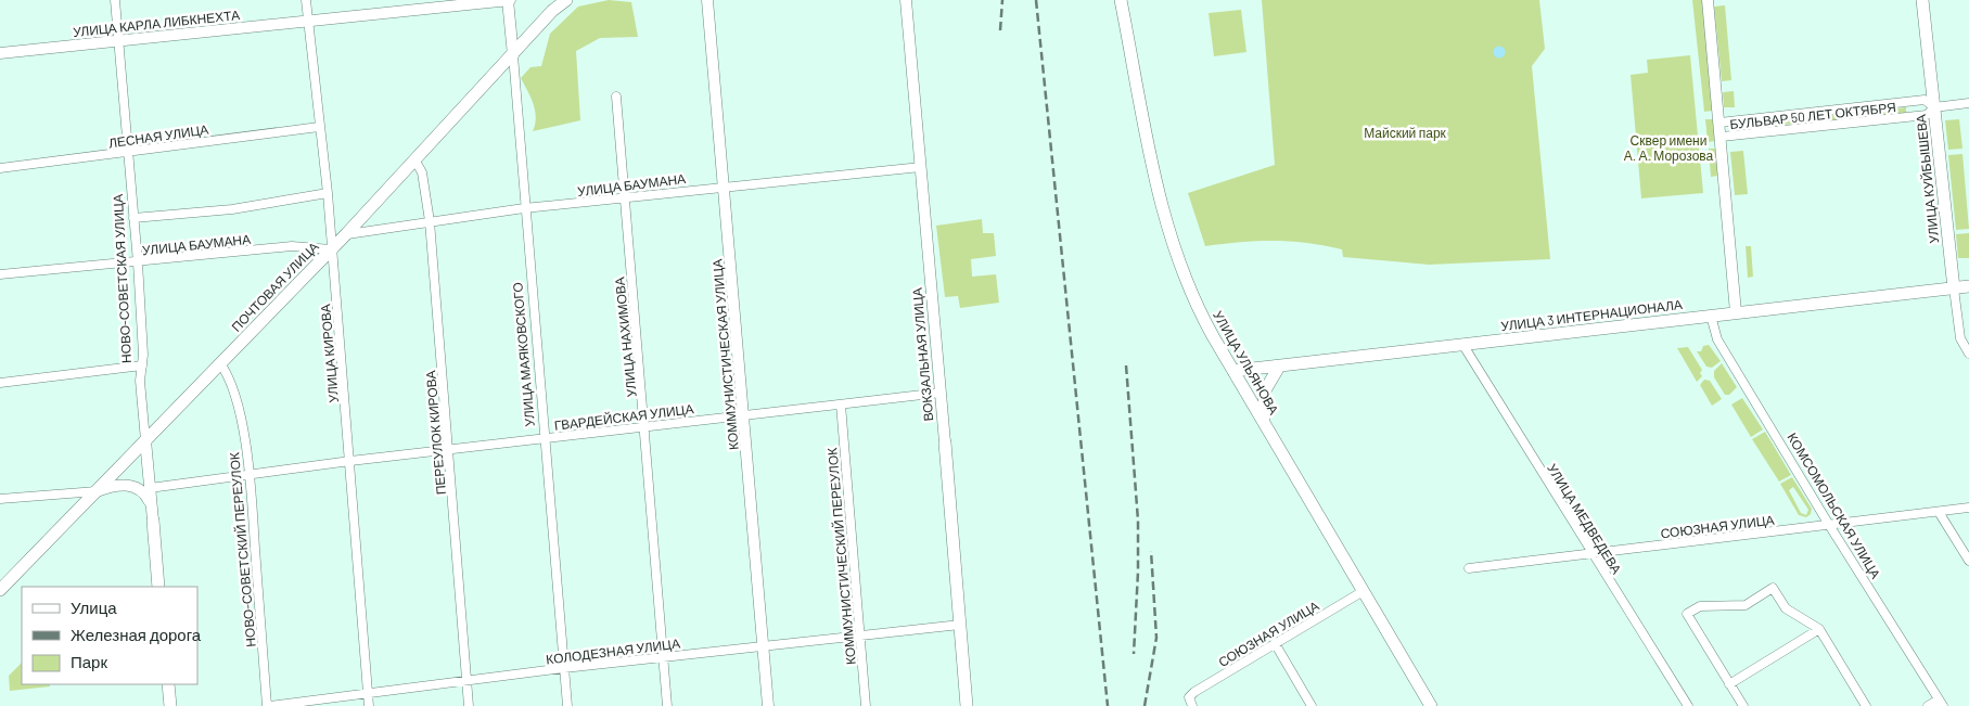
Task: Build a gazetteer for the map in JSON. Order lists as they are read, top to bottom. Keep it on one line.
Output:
{"streets":{"main road":["УЛИЦА КУЙБЫШЕВА","НОВО-СОВЕТСКАЯ УЛИЦА","ПОЧТОВАЯ УЛИЦА","УЛИЦА 3 ИНТЕРНАЦИОНАЛА","ВОКЗАЛЬНАЯ УЛИЦА","УЛИЦА УЛЬЯНОВА"],"street":["УЛИЦА КАРЛА ЛИБКНЕХТА","БУЛЬВАР 50 ЛЕТ ОКТЯБРЯ","ЛЕСНАЯ УЛИЦА","УЛИЦА БАУМАНА","УЛИЦА НАХИМОВА","УЛИЦА КИРОВА","УЛИЦА МАЯКОВСКОГО","КОММУНИСТИЧЕСКАЯ УЛИЦА","ГВАРДЕЙСКАЯ УЛИЦА","ПЕРЕУЛОК КИРОВА","КОМСОМОЛЬСКАЯ УЛИЦА","УЛИЦА МЕДВЕДЕВА","СОЮЗНАЯ УЛИЦА","НОВО-СОВЕТСКИЙ ПЕРЕУЛОК","КОММУНИСТИЧЕСКИЙ ПЕРЕУЛОК","КОЛОДЕЗНАЯ УЛИЦА"]},"crossings":[["УЛИЦА КАРЛА ЛИБКНЕХТА","НОВО-СОВЕТСКАЯ УЛИЦА"],["УЛИЦА КАРЛА ЛИБКНЕХТА","УЛИЦА КИРОВА"],["УЛИЦА КАРЛА ЛИБКНЕХТА","УЛИЦА МАЯКОВСКОГО"],["БУЛЬВАР 50 ЛЕТ ОКТЯБРЯ","УЛИЦА КУЙБЫШЕВА"],["ЛЕСНАЯ УЛИЦА","НОВО-СОВЕТСКАЯ УЛИЦА"],["ЛЕСНАЯ УЛИЦА","УЛИЦА КИРОВА"],["УЛИЦА КУЙБЫШЕВА","УЛИЦА 3 ИНТЕРНАЦИОНАЛА"],["УЛИЦА БАУМАНА","НОВО-СОВЕТСКАЯ УЛИЦА"],["УЛИЦА БАУМАНА","ПОЧТОВАЯ УЛИЦА"],["УЛИЦА БАУМАНА","УЛИЦА НАХИМОВА"],["УЛИЦА БАУМАНА","УЛИЦА КИРОВА"],["УЛИЦА БАУМАНА","УЛИЦА МАЯКОВСКОГО"],["УЛИЦА БАУМАНА","КОММУНИСТИЧЕСКАЯ УЛИЦА"],["УЛИЦА БАУМАНА","ВОКЗАЛЬНАЯ УЛИЦА"],["УЛИЦА БАУМАНА","ПЕРЕУЛОК КИРОВА"],["НОВО-СОВЕТСКАЯ УЛИЦА","ПОЧТОВАЯ УЛИЦА"],["НОВО-СОВЕТСКАЯ УЛИЦА","ГВАРДЕЙСКАЯ УЛИЦА"],["ПОЧТОВАЯ УЛИЦА","УЛИЦА КИРОВА"],["ПОЧТОВАЯ УЛИЦА","УЛИЦА МАЯКОВСКОГО"],["ПОЧТОВАЯ УЛИЦА","ПЕРЕУЛОК КИРОВА"],["ПОЧТОВАЯ УЛИЦА","НОВО-СОВЕТСКИЙ ПЕРЕУЛОК"],["УЛИЦА 3 ИНТЕРНАЦИОНАЛА","УЛИЦА УЛЬЯНОВА"],["УЛИЦА 3 ИНТЕРНАЦИОНАЛА","КОМСОМОЛЬСКАЯ УЛИЦА"],["УЛИЦА 3 ИНТЕРНАЦИОНАЛА","УЛИЦА МЕДВЕДЕВА"],["УЛИЦА НАХИМОВА","ГВАРДЕЙСКАЯ УЛИЦА"],["УЛИЦА НАХИМОВА","КОЛОДЕЗНАЯ УЛИЦА"],["УЛИЦА КИРОВА","ГВАРДЕЙСКАЯ УЛИЦА"],["УЛИЦА КИРОВА","КОЛОДЕЗНАЯ УЛИЦА"],["УЛИЦА МАЯКОВСКОГО","ГВАРДЕЙСКАЯ УЛИЦА"],["УЛИЦА МАЯКОВСКОГО","КОЛОДЕЗНАЯ УЛИЦА"],["КОММУНИСТИЧЕСКАЯ УЛИЦА","ГВАРДЕЙСКАЯ УЛИЦА"],["КОММУНИСТИЧЕСКАЯ УЛИЦА","КОЛОДЕЗНАЯ УЛИЦА"],["ВОКЗАЛЬНАЯ УЛИЦА","ГВАРДЕЙСКАЯ УЛИЦА"],["ВОКЗАЛЬНАЯ УЛИЦА","КОЛОДЕЗНАЯ УЛИЦА"],["УЛИЦА УЛЬЯНОВА","СОЮЗНАЯ УЛИЦА"],["ГВАРДЕЙСКАЯ УЛИЦА","ПЕРЕУЛОК КИРОВА"],["ГВАРДЕЙСКАЯ УЛИЦА","НОВО-СОВЕТСКИЙ ПЕРЕУЛОК"],["ГВАРДЕЙСКАЯ УЛИЦА","КОММУНИСТИЧЕСКИЙ ПЕРЕУЛОК"],["ПЕРЕУЛОК КИРОВА","КОЛОДЕЗНАЯ УЛИЦА"],["КОМСОМОЛЬСКАЯ УЛИЦА","СОЮЗНАЯ УЛИЦА"],["УЛИЦА МЕДВЕДЕВА","СОЮЗНАЯ УЛИЦА"],["НОВО-СОВЕТСКИЙ ПЕРЕУЛОК","КОЛОДЕЗНАЯ УЛИЦА"],["КОММУНИСТИЧЕСКИЙ ПЕРЕУЛОК","КОЛОДЕЗНАЯ УЛИЦА"]],"parks":["Майский парк","Сквер имени А. А. Морозова"],"legend":["Улица","Железная дорога","Парк"]}
